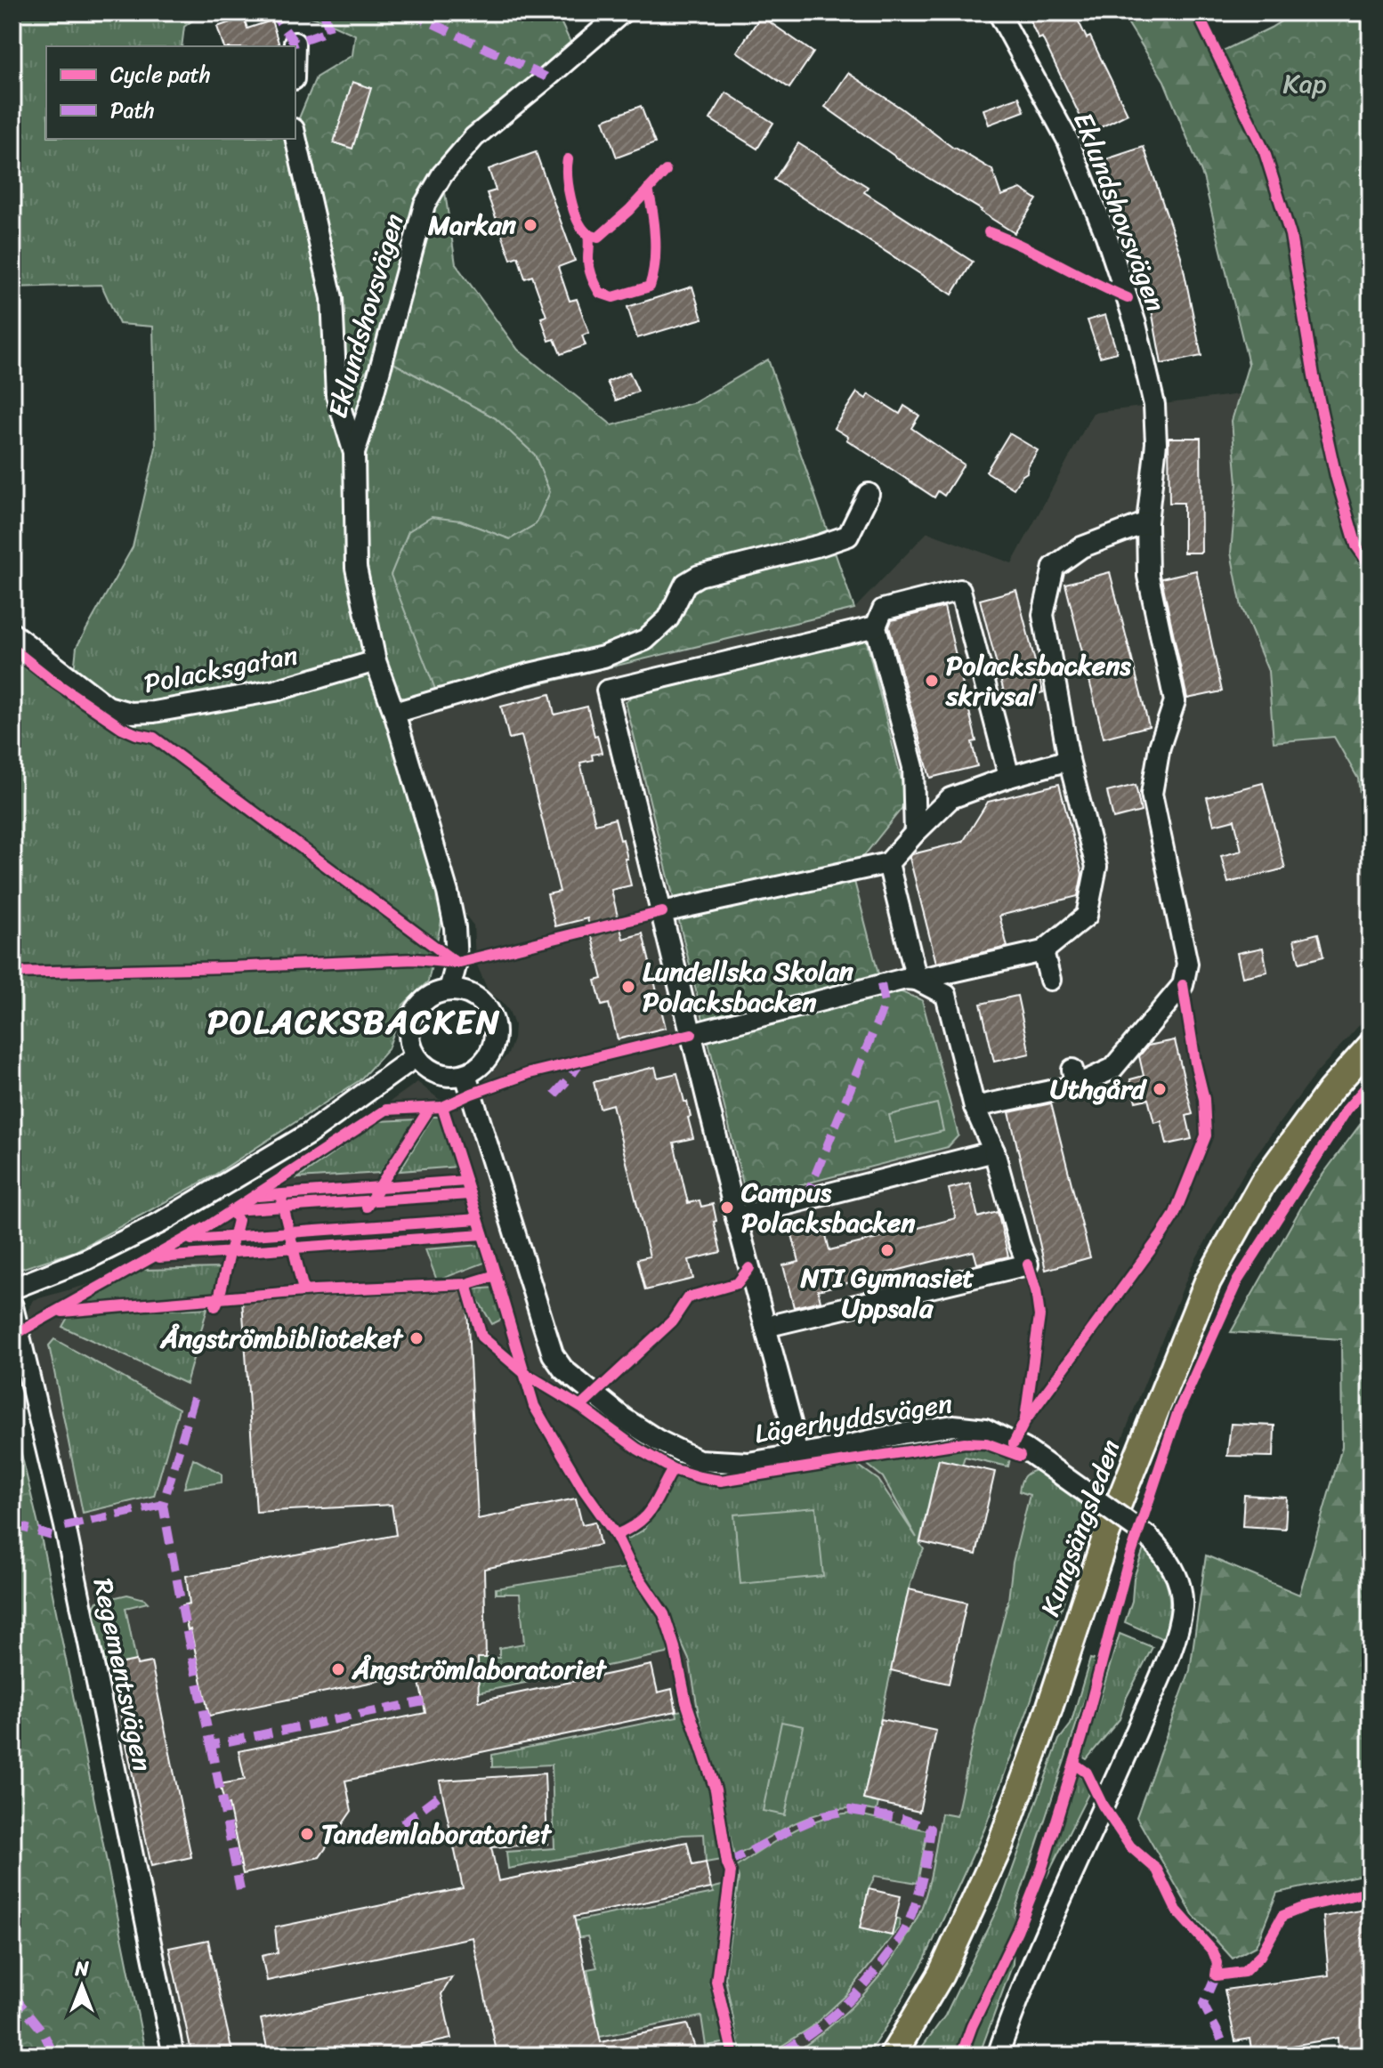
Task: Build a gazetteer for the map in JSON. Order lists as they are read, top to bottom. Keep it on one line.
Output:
{"streets":{"main road":["Kungsängsleden"],"street":["Eklundshovsvägen","Polacksgatan","Lägerhyddsvägen","Regementsvägen"]},"crossings":[["Eklundshovsvägen","Polacksgatan"],["Eklundshovsvägen","Lägerhyddsvägen"]],"districts":["POLACKSBACKEN"],"parks":["Kap"],"places":["Markan","Polacksbackens skrivsal","Lundellska Skolan Polacksbacken","Uthgård","Campus Polacksbacken","NTI Gymnasiet Uppsala","Ångströmbiblioteket","Ångströmlaboratoriet","Tandemlaboratoriet"],"legend":["Cycle path","Path"],"north":"top"}
